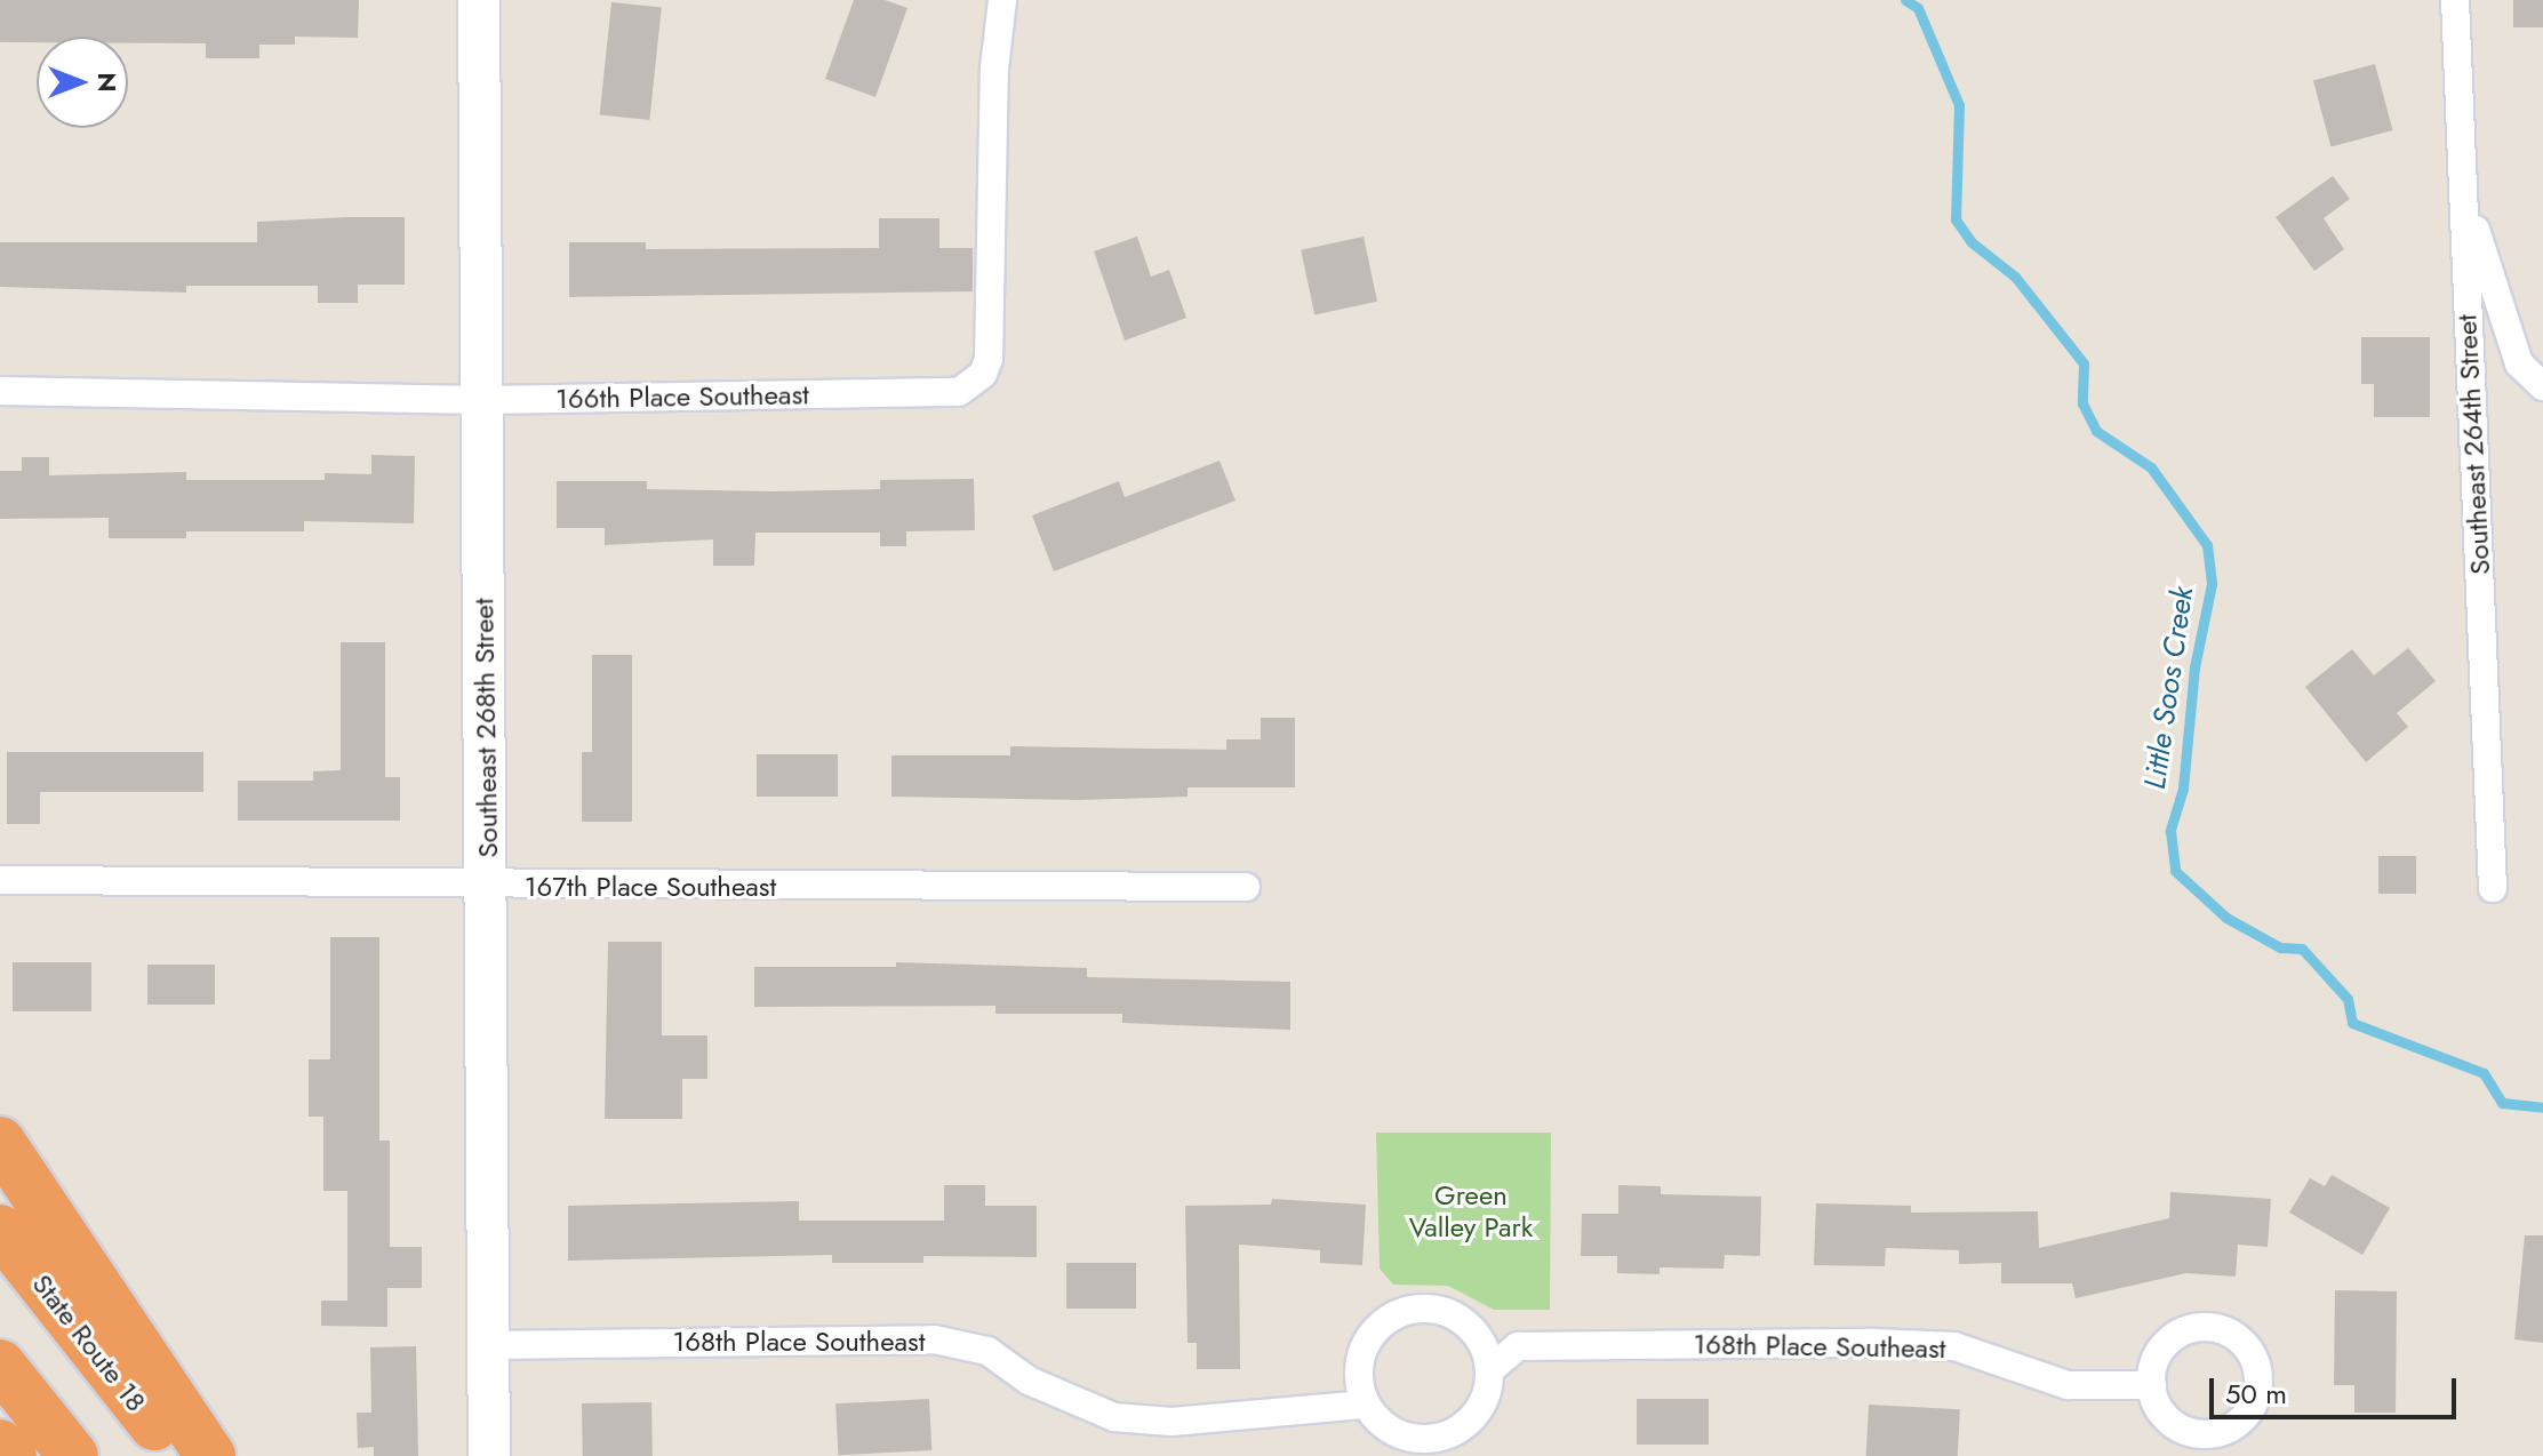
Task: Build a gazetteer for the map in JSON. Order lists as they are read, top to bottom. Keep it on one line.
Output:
{"streets":{"highway":["State Route 18"],"street":["166th Place Southeast","Southeast 264th Street","Southeast 268th Street","167th Place Southeast","168th Place Southeast"]},"crossings":[["166th Place Southeast","Southeast 268th Street"],["Southeast 268th Street","167th Place Southeast"],["Southeast 268th Street","168th Place Southeast"]],"water":["Little Soos Creek"],"parks":["Green Valley Park"],"scale_bar":"50 m","north":"right"}
